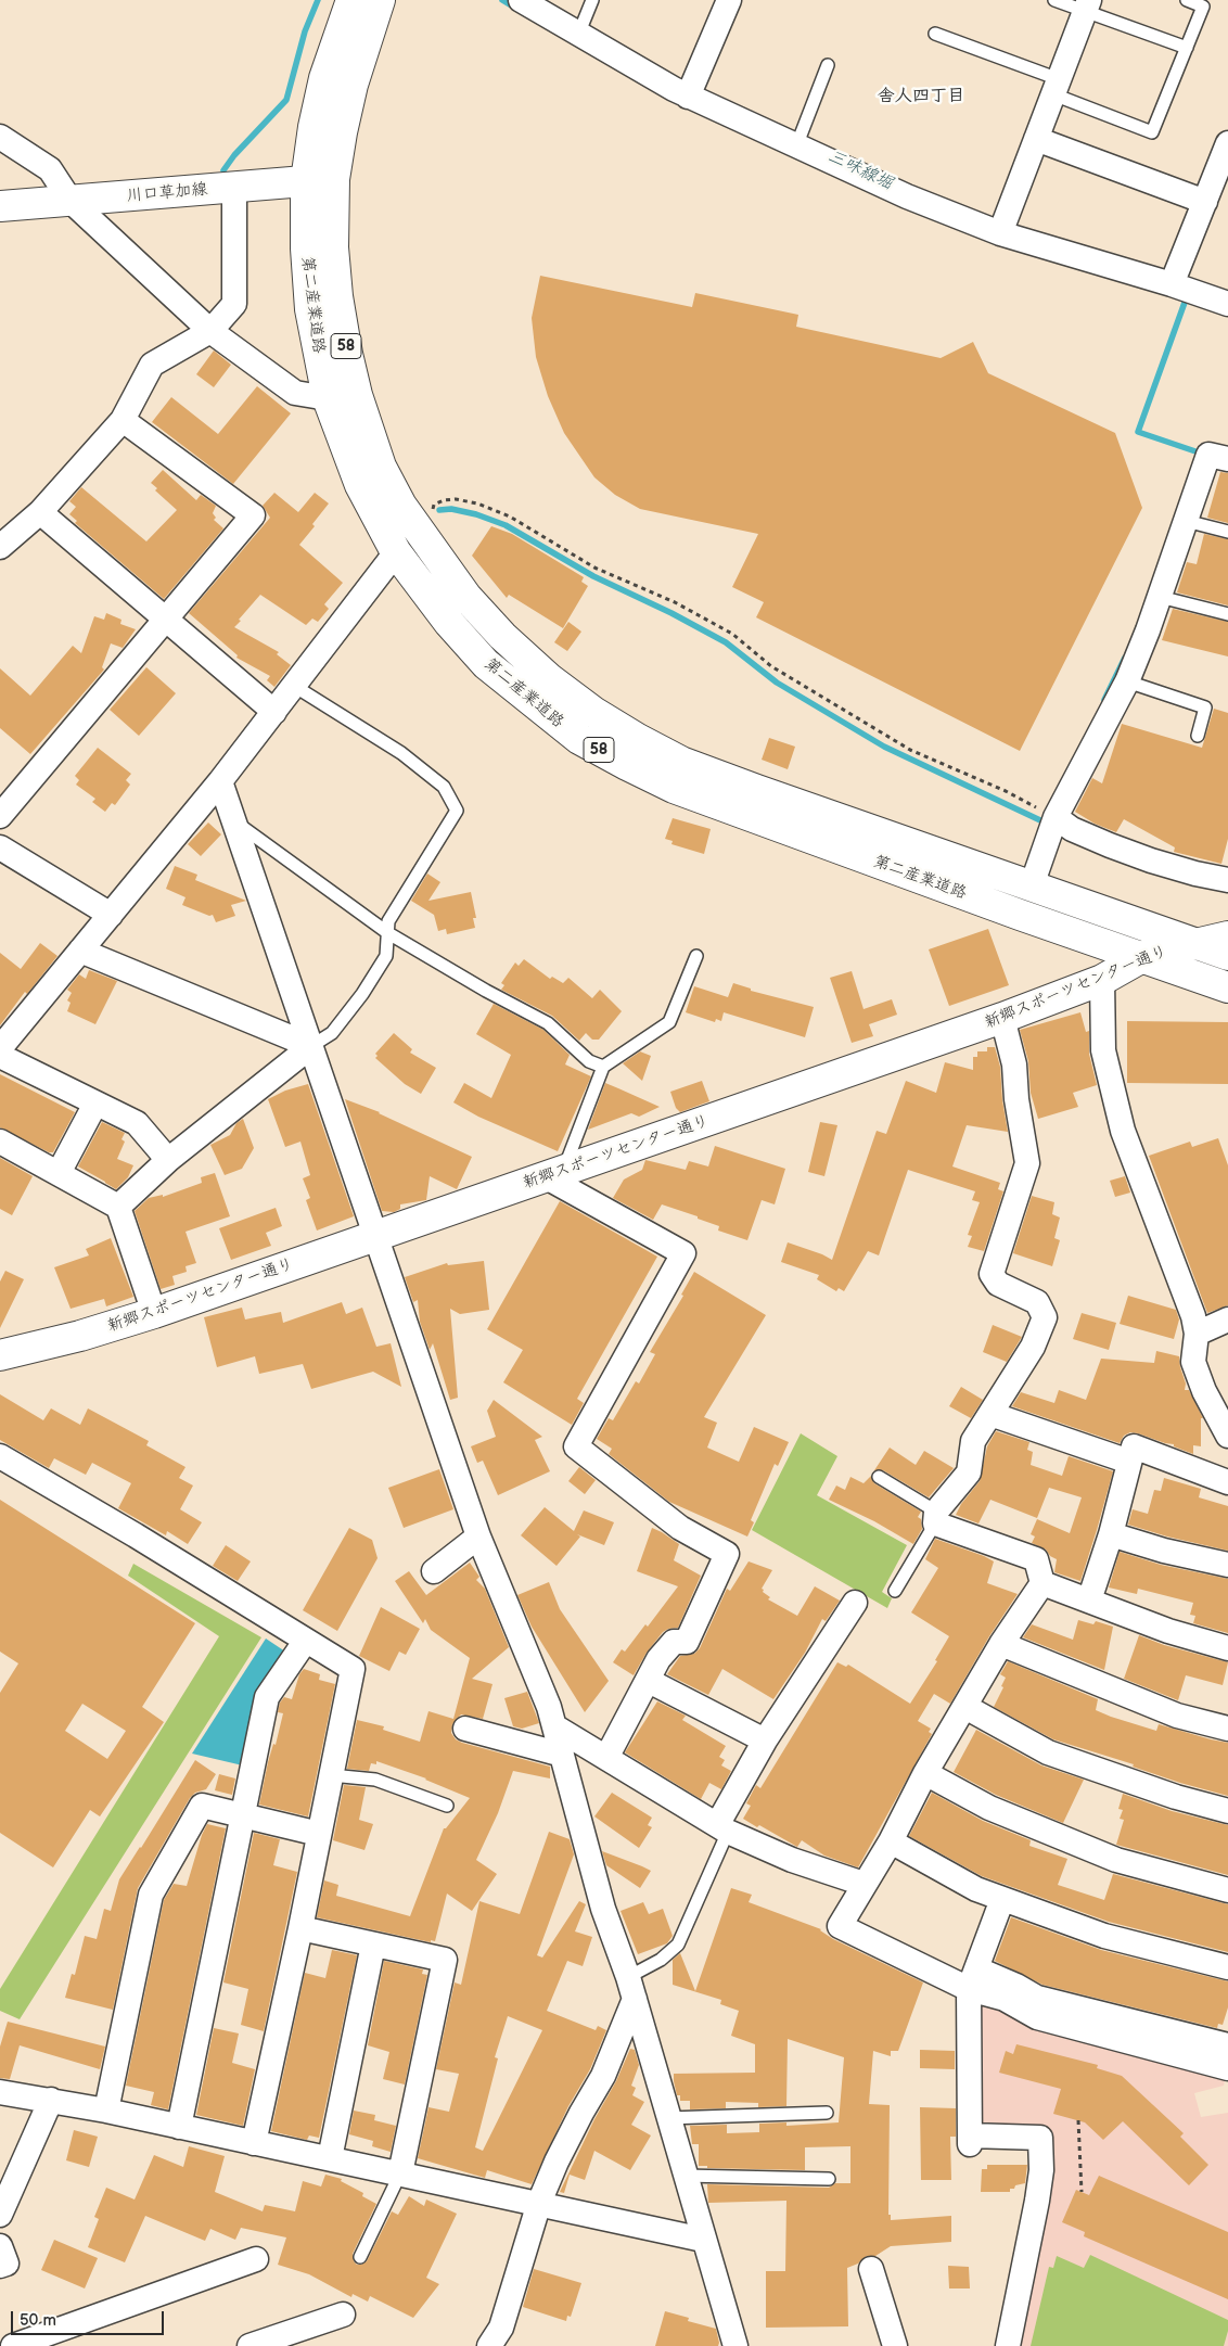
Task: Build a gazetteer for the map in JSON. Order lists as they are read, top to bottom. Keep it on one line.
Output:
{"streets":{"main road":["川口草加線","第二産業道路","58","新郷スポーツセンター通り"]},"crossings":[["川口草加線","第二産業道路"],["第二産業道路","新郷スポーツセンター通り"]],"districts":["舎人四丁目"],"water":["三味線堀"],"scale_bar":"50 m"}
